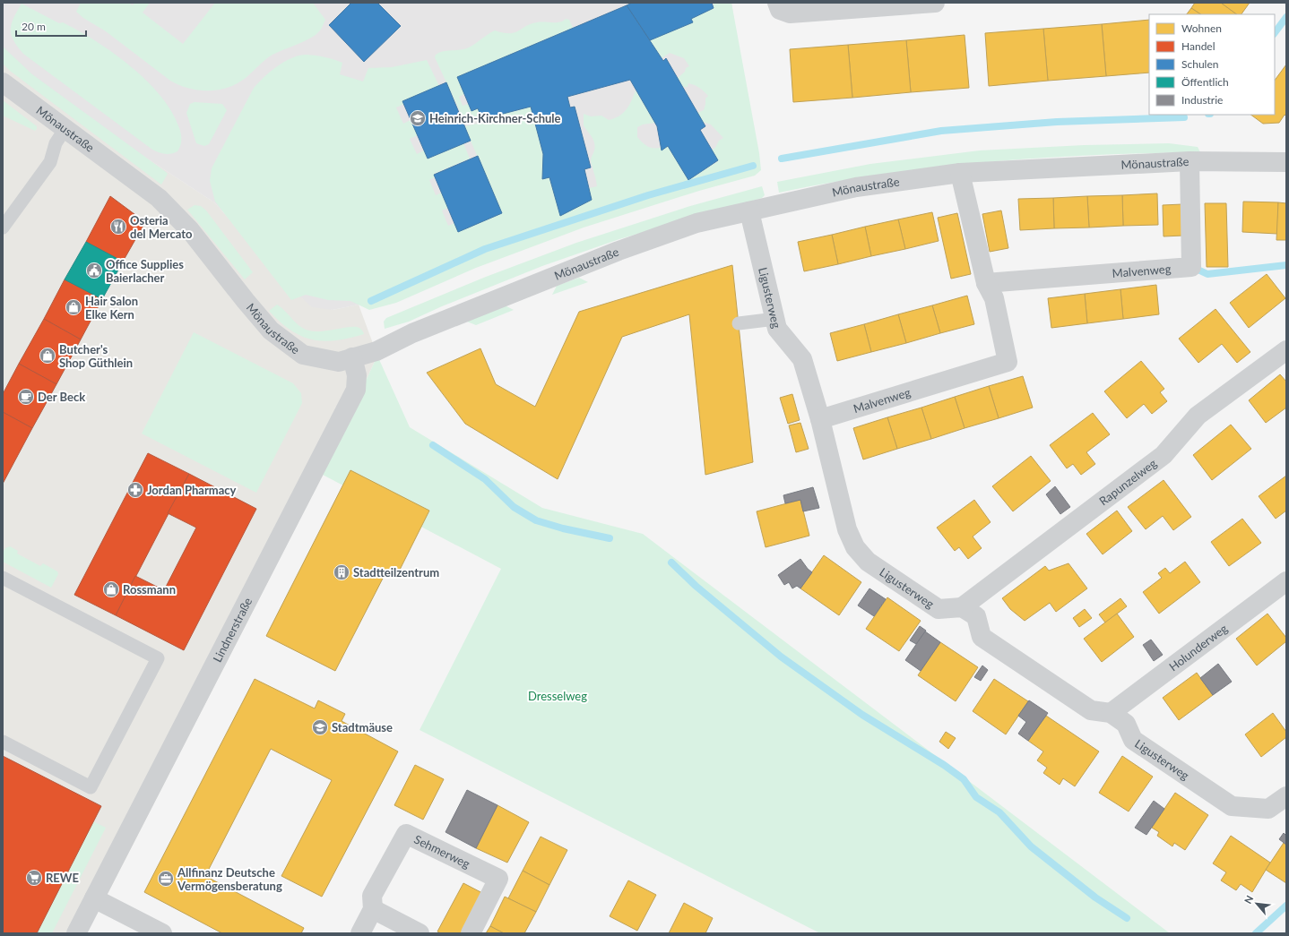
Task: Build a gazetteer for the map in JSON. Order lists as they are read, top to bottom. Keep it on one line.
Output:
{"streets":{"street":["Mönaustraße","Malvenweg","Ligusterweg","Rapunzelweg","Lindnerstraße","Holunderweg","Sehmerweg"]},"crossings":[["Mönaustraße","Malvenweg"],["Mönaustraße","Ligusterweg"],["Mönaustraße","Lindnerstraße"],["Malvenweg","Ligusterweg"],["Ligusterweg","Rapunzelweg"],["Ligusterweg","Holunderweg"]],"parks":["Dresselweg"],"places":{"school or university":["Heinrich-Kirchner-Schule","Stadtmäuse"],"restaurant":["Osteria del Mercato"],"public building":["Office Supplies Baierlacher"],"shop":["Hair Salon Elke Kern","Butcher's Shop Güthlein","Rossmann"],"cafe":["Der Beck"],"pharmacy":["Jordan Pharmacy"],"building":["Stadtteilzentrum"],"supermarket":["REWE"],"office":["Allfinanz Deutsche Vermögensberatung"]},"legend":["Wohnen","Handel","Schulen","Öffentlich","Industrie"],"scale_bar":"20 m","north":"top left"}
